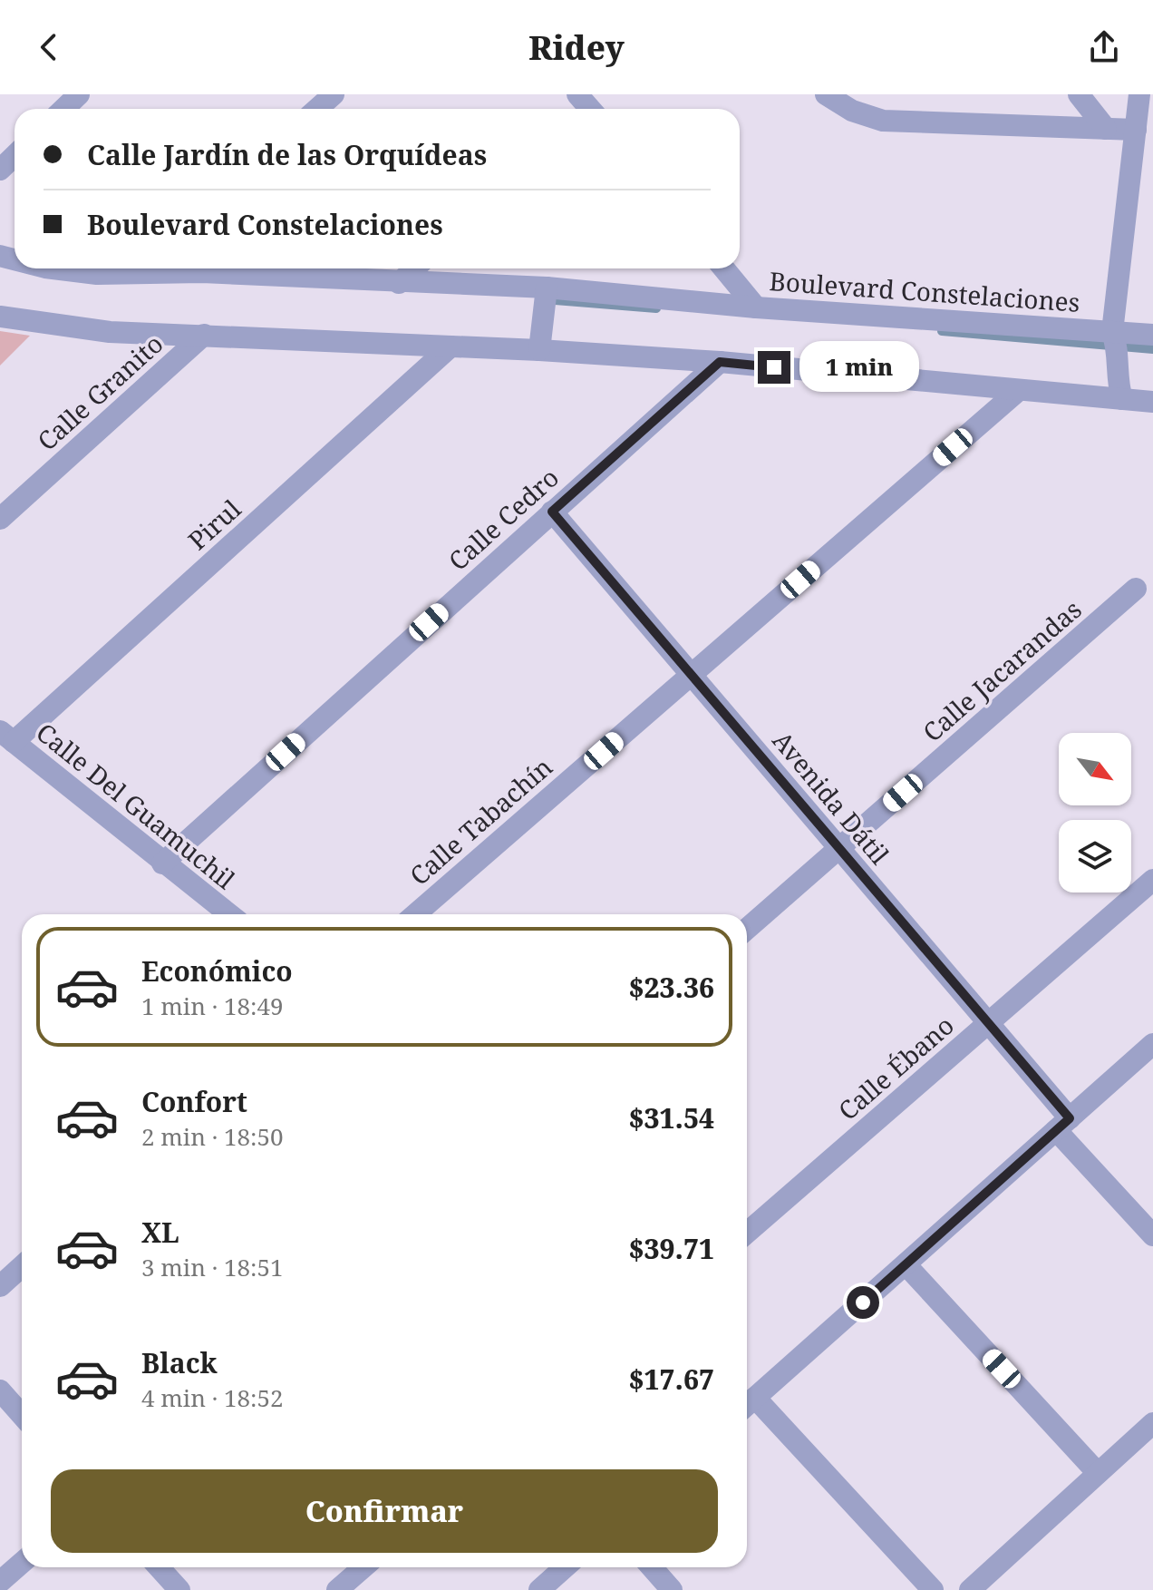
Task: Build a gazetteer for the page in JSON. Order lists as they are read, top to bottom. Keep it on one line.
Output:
{"streets":{"street":["Boulevard Constelaciones","Calle Granito","Calle Cedro","Pirul","Calle Jacarandas","Avenida Dátil","Calle Del Guamuchil","Calle Tabachín","Calle Ébano"]},"crossings":[["Calle Cedro","Avenida Dátil"],["Calle Cedro","Calle Del Guamuchil"],["Pirul","Calle Del Guamuchil"],["Calle Jacarandas","Avenida Dátil"],["Avenida Dátil","Calle Tabachín"],["Avenida Dátil","Calle Ébano"]],"north":"bottom right","page":{"header":"Ridey","banner":["Calle Jardín de las Orquídeas","Boulevard Constelaciones"],"bubble":"1 min","list":[{"name":"Económico","note":"1 min · 18:49","value":"$23.36"},{"name":"Confort","note":"2 min · 18:50","value":"$31.54"},{"name":"XL","note":"3 min · 18:51","value":"$39.71"},{"name":"Black","note":"4 min · 18:52","value":"$17.67"}],"buttons":"Confirmar"}}
